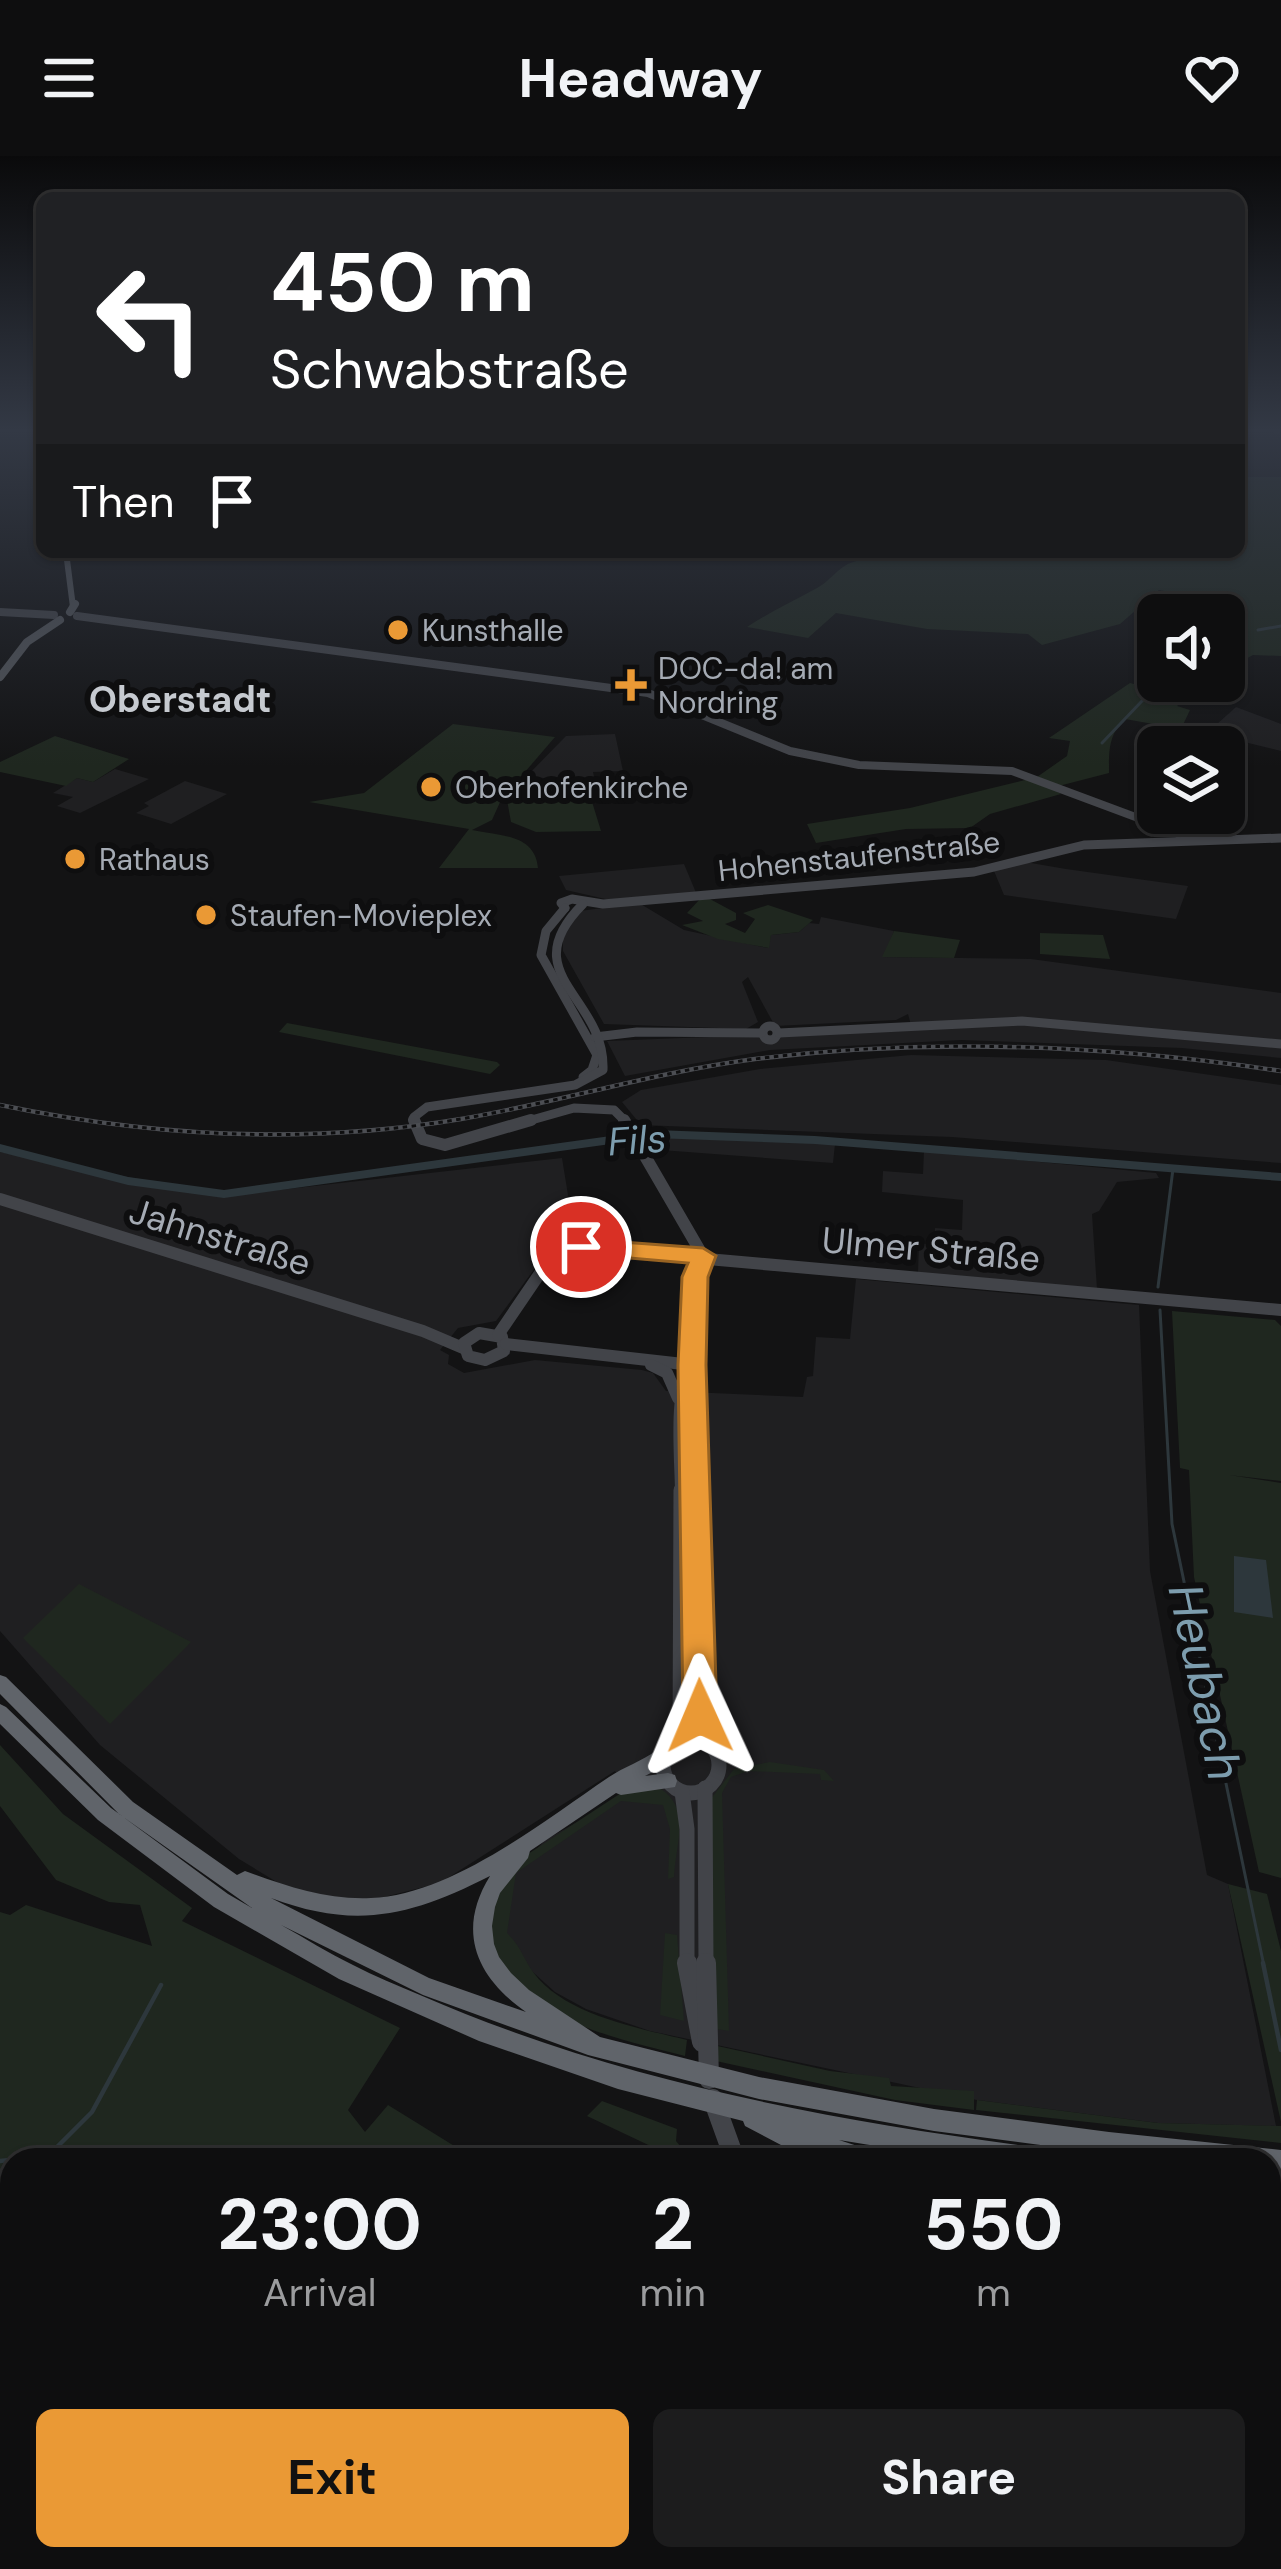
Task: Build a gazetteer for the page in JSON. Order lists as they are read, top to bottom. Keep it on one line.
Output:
{"streets":{"main road":["Hohenstaufenstraße","Jahnstraße","Ulmer Straße"]},"districts":["Oberstadt"],"water":["Fils","Heubach"],"places":{"other":["Kunsthalle","Oberhofenkirche","Rathaus","Staufen-Movieplex"],"health":["DOC-da! am Nordring"]},"page":{"header":"Headway","turn":["450 m","Schwabstraße"],"then":"Then","eta":["23:00","Arrival","2","min","550","m"],"buttons":["Exit","Share"]}}
